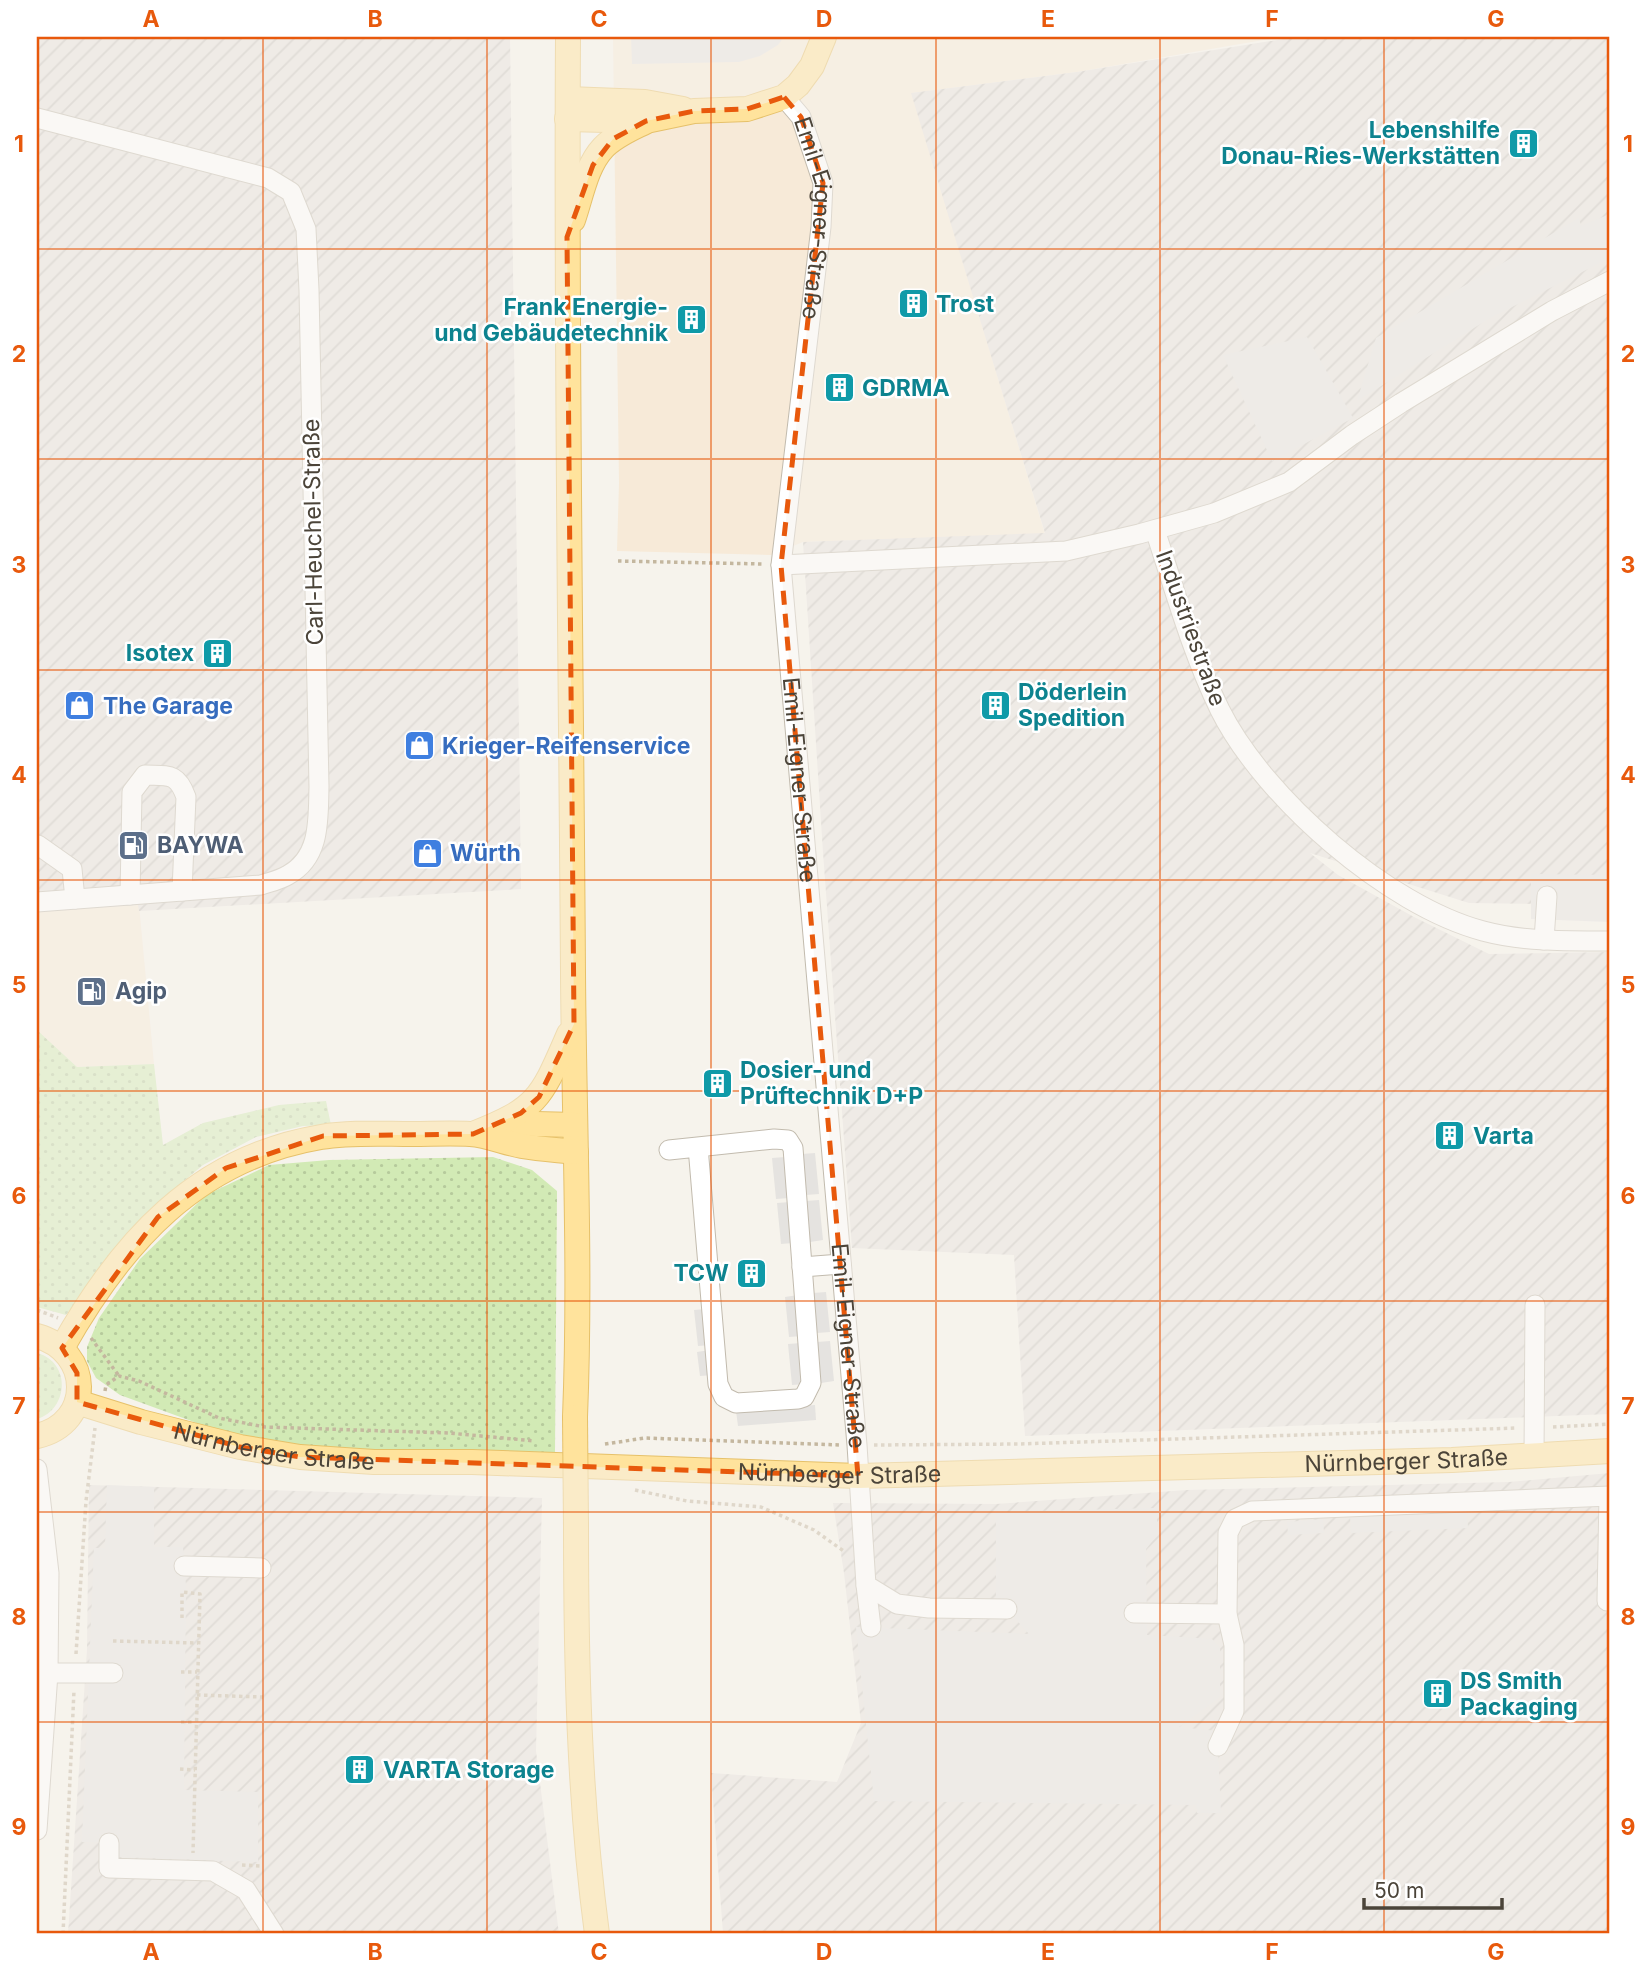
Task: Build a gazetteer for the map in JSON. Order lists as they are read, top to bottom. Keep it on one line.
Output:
{"streets":{"main road":["Emil-Eigner-Straße","Nürnberger Straße"],"street":["Carl-Heuchel-Straße","Industriestraße"]},"crossings":[["Emil-Eigner-Straße","Industriestraße"],["Emil-Eigner-Straße","Nürnberger Straße"]],"places":{"building":["Lebenshilfe Donau-Ries-Werkstätten","Trost","Frank Energie- und Gebäudetechnik","GDRMA","Isotex","Döderlein Spedition","Dosier- und Prüftechnik D+P","Varta","TCW","DS Smith Packaging","VARTA Storage"],"shop":["The Garage","Krieger-Reifenservice","Würth"],"fuel station":["BAYWA","Agip"]},"scale_bar":"50 m","grid":{"columns":["A","B","C","D","E","F","G"],"rows":["1","2","3","4","5","6","7","8","9"]}}
